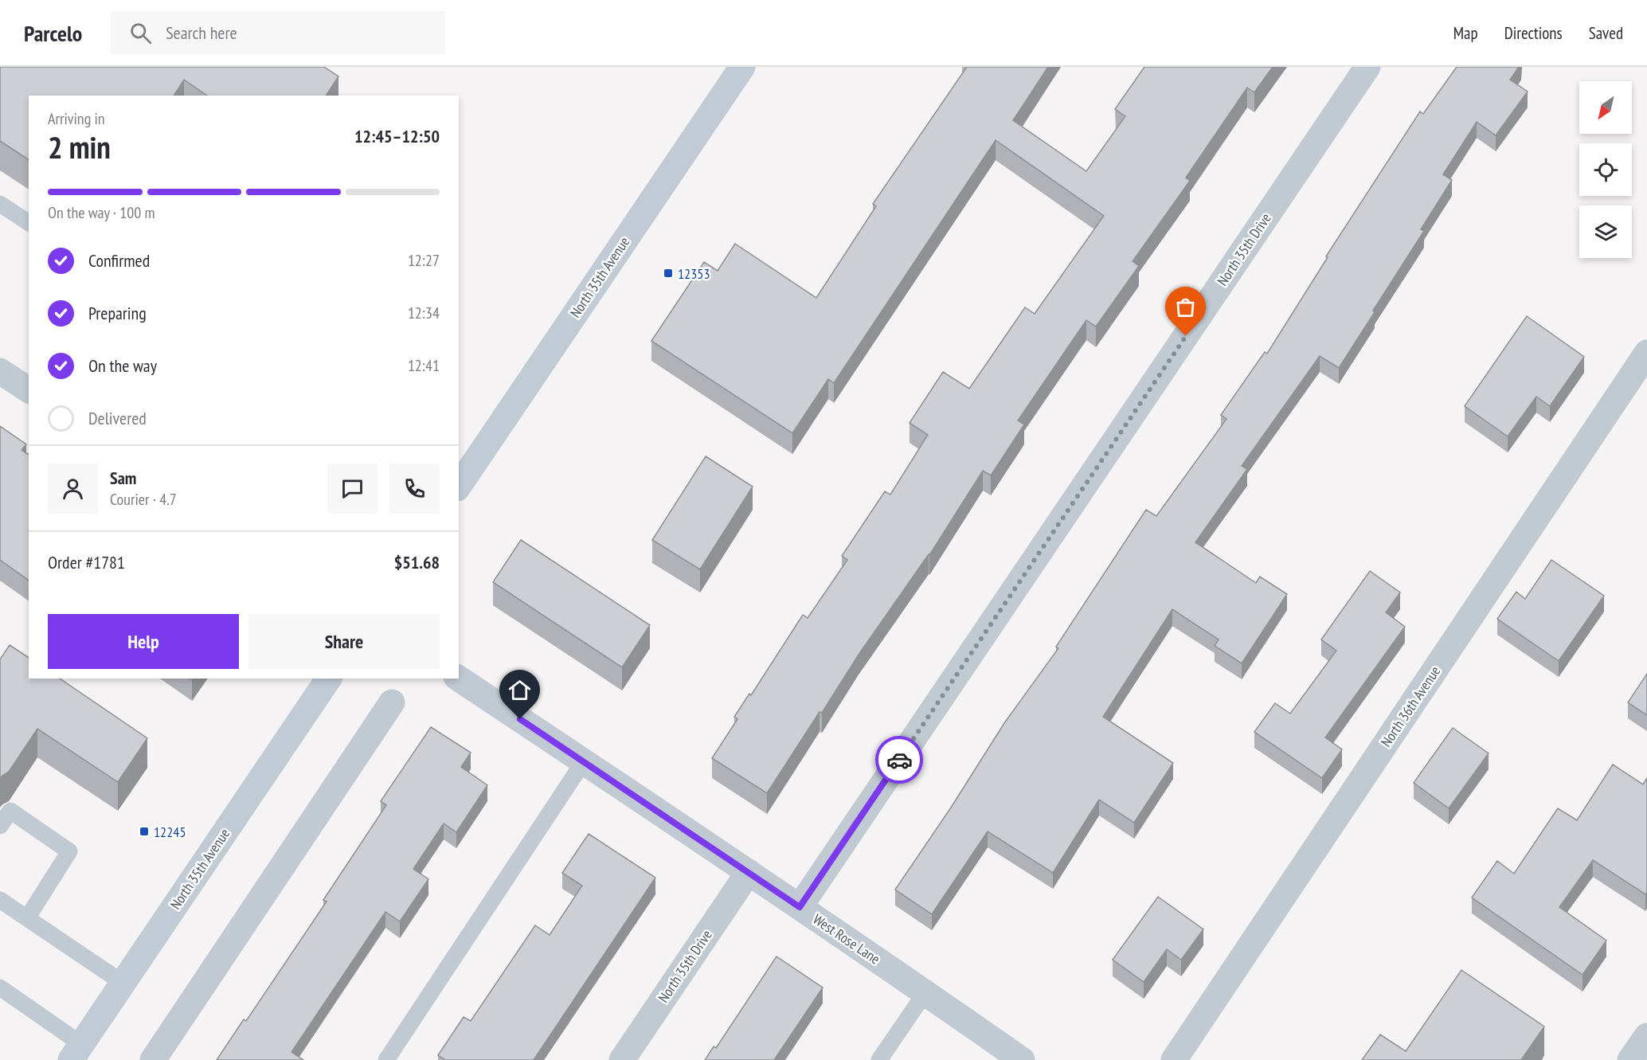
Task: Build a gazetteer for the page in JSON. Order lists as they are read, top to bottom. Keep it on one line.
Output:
{"streets":{"main road":["North 35th Avenue"],"street":["North 35th Drive","North 36th Avenue","West Rose Lane"]},"crossings":[["North 35th Drive","West Rose Lane"]],"places":{"transit":["12353","12245"]},"north":"bottom left","page":{"header":"Parcelo","search":"Search here","nav":["Map","Directions","Saved"],"heading":["2 min","Arriving in","12:45–12:50"],"panel":["Sam","Courier · 4.7","Order #1781","$51.68"],"bar":"On the way · 100 m","list":[["Confirmed","12:27"],["Preparing","12:34"],["On the way","12:41"],"Delivered"],"buttons":["Help","Share"]}}
